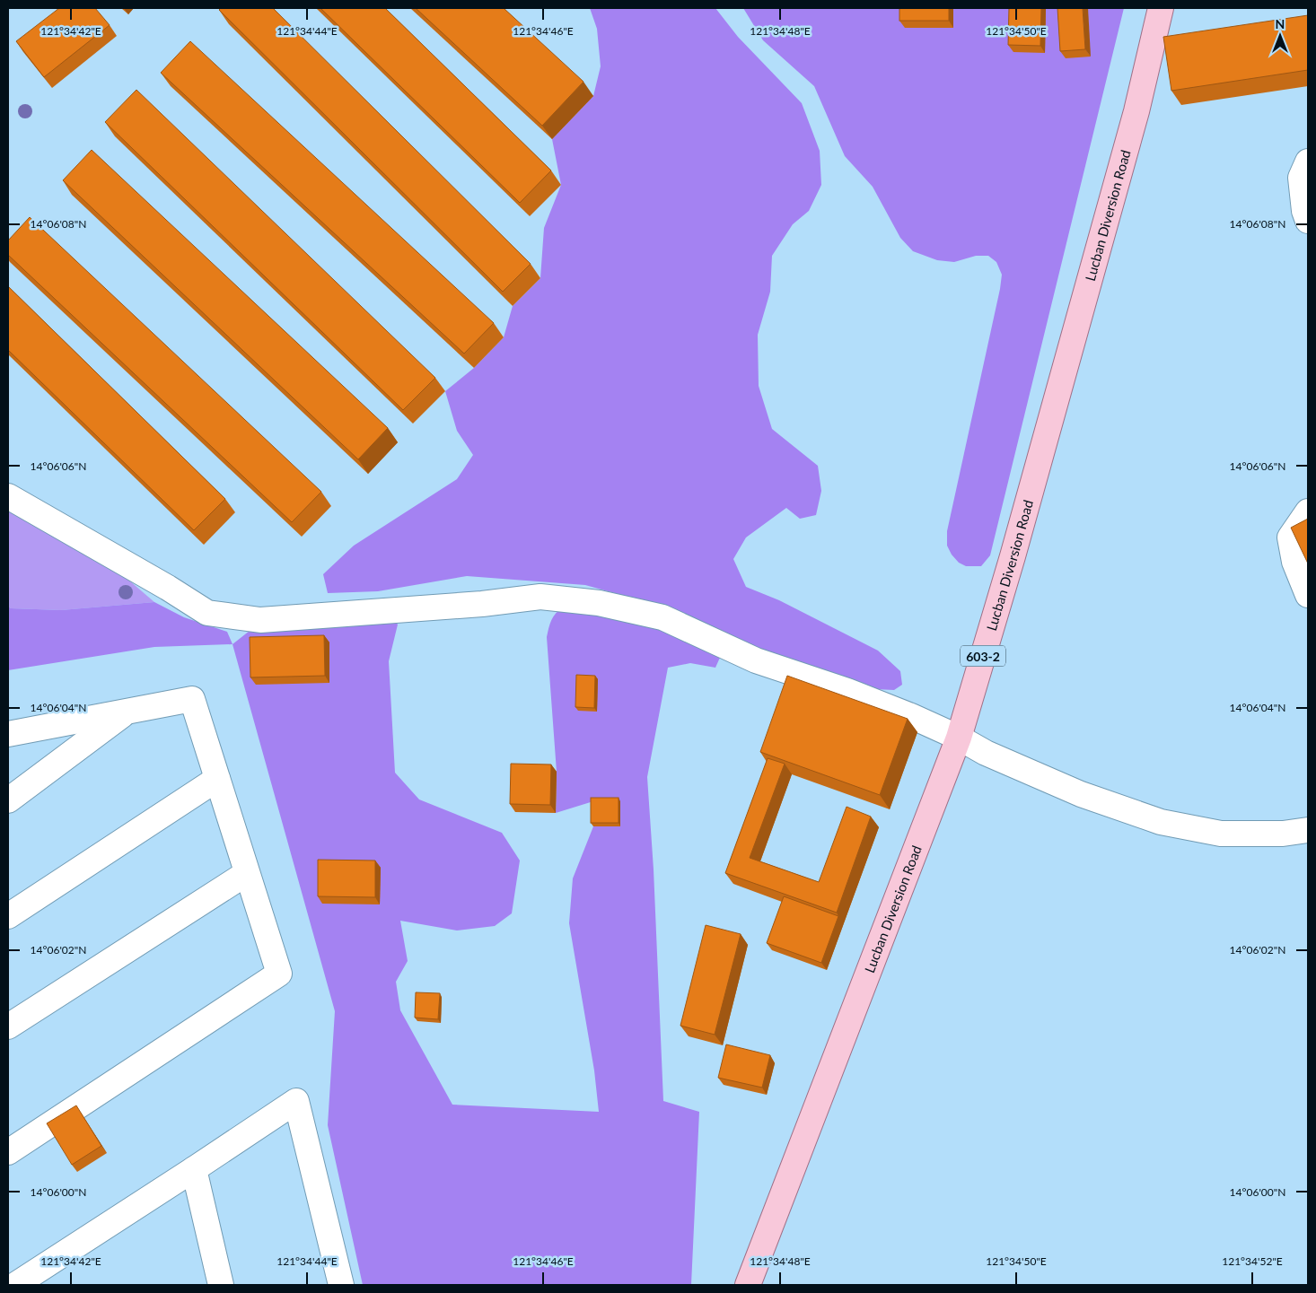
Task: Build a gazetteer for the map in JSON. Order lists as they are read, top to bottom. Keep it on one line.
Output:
{"streets":{"main road":["Lucban Diversion Road","603-2"]},"north":"top","coordinates":["121°34'42\"E","121°34'44\"E","121°34'46\"E","121°34'48\"E","121°34'50\"E","14°06'08\"N","14°06'06\"N","14°06'04\"N","14°06'02\"N","14°06'00\"N","121°34'52\"E"]}
